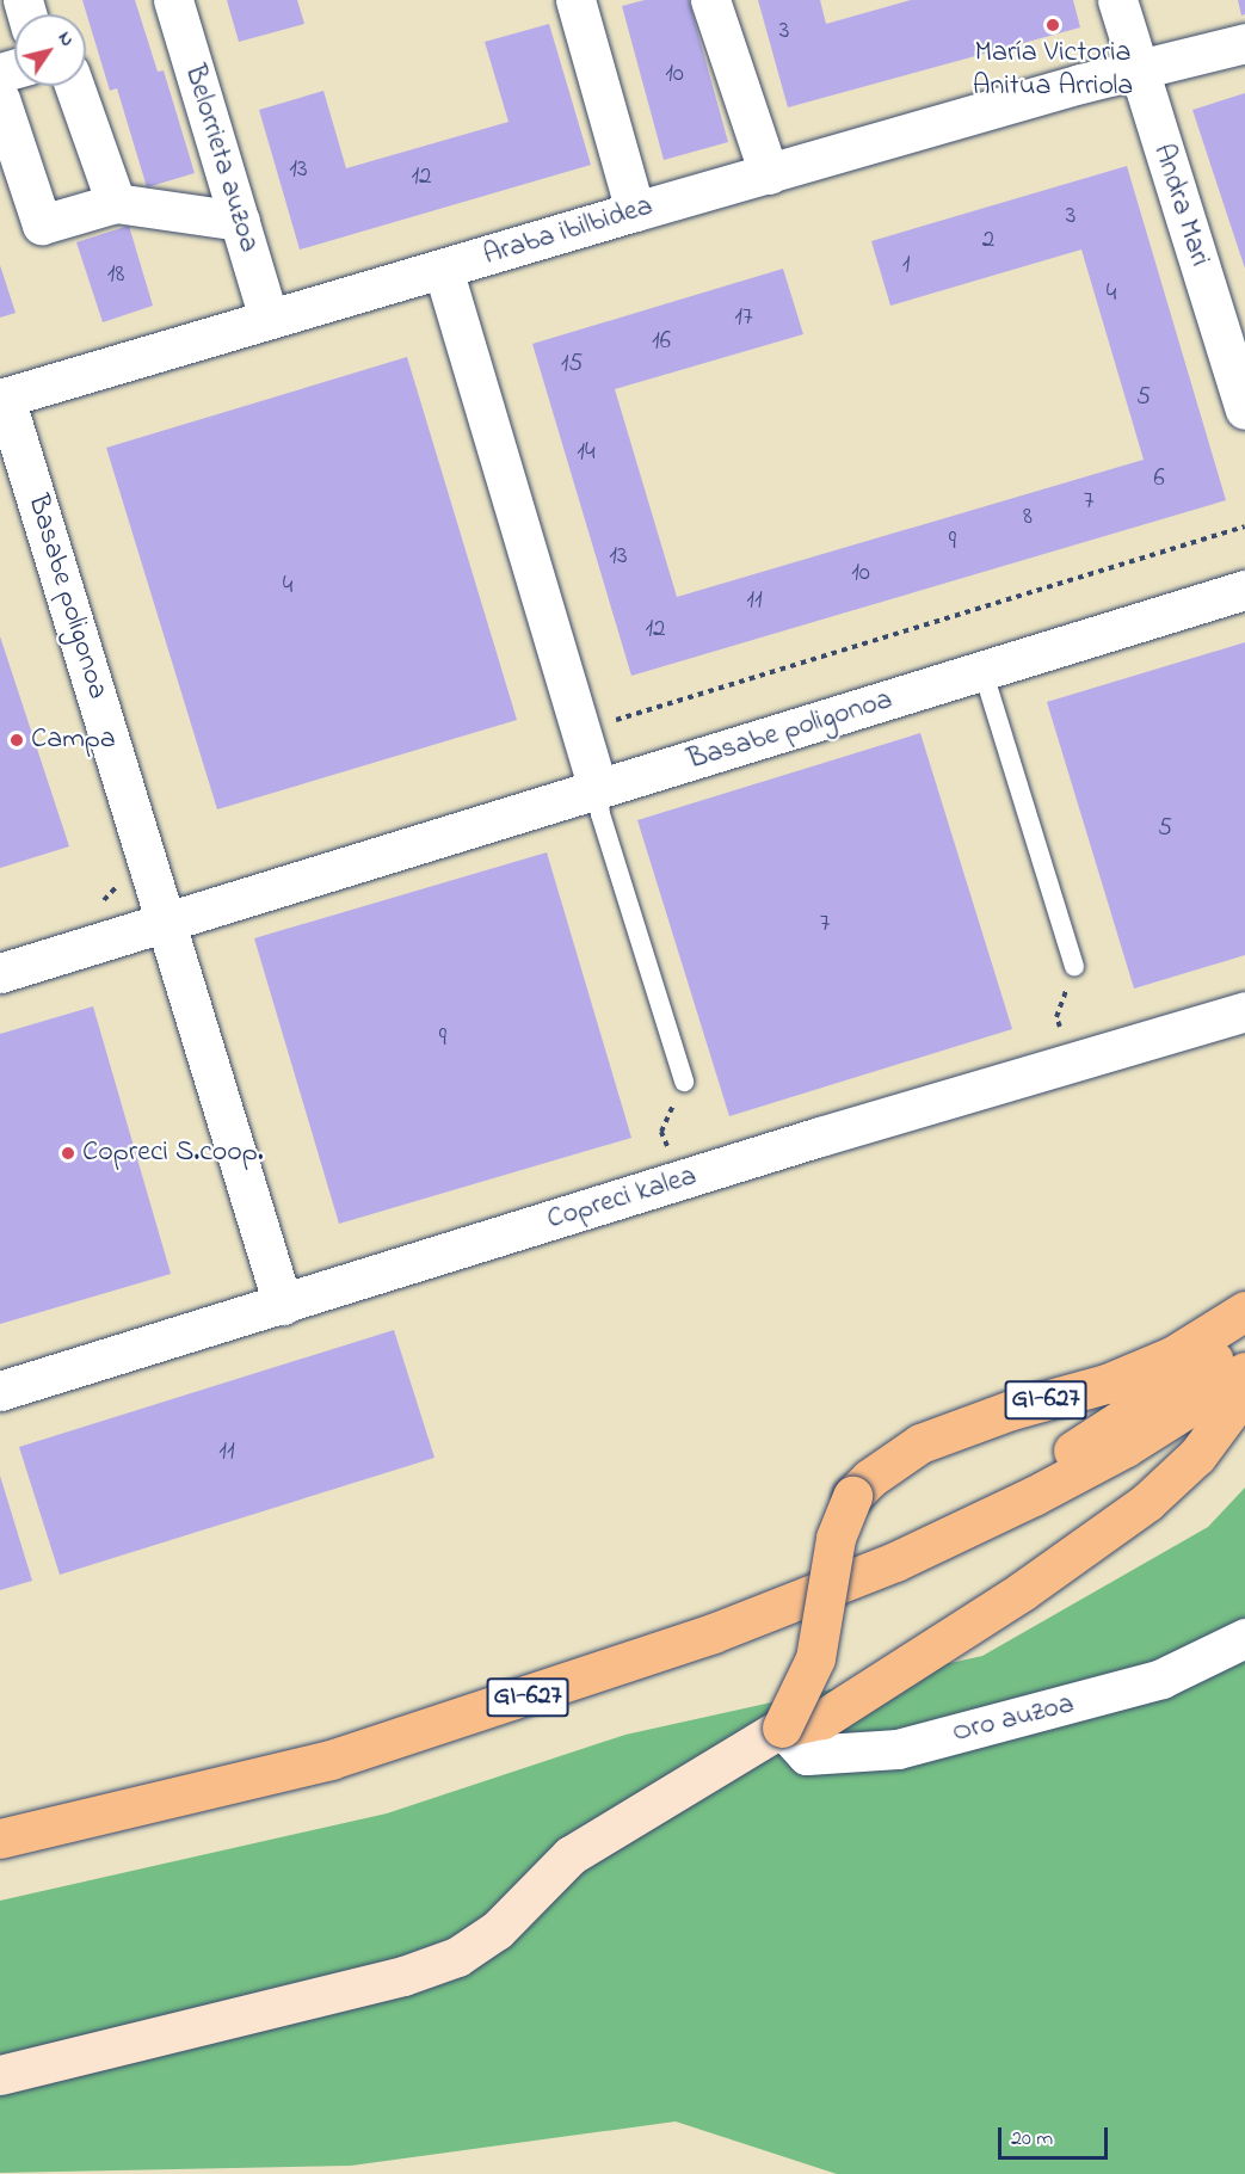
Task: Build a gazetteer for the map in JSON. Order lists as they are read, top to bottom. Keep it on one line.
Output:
{"streets":{"main road":["GI-627"],"street":["Belorrieta auzoa","Andra Mari","Araba ibilbidea","Basabe poligonoa","Copreci kalea","Oro auzoa"]},"crossings":[["Belorrieta auzoa","Araba ibilbidea"],["Andra Mari","Araba ibilbidea"],["Araba ibilbidea","Basabe poligonoa"],["Basabe poligonoa","Copreci kalea"],["GI-627","Oro auzoa"]],"places":["María Victoria Anitua Arriola","Campa","Copreci S.coop."],"house_numbers":["3","10","13","12","3","2","1","18","4","17","16","15","5","14","6","7","8","9","13","10","4","11","12","5","7","9","11"],"scale_bar":"20 m","north":"top right"}
